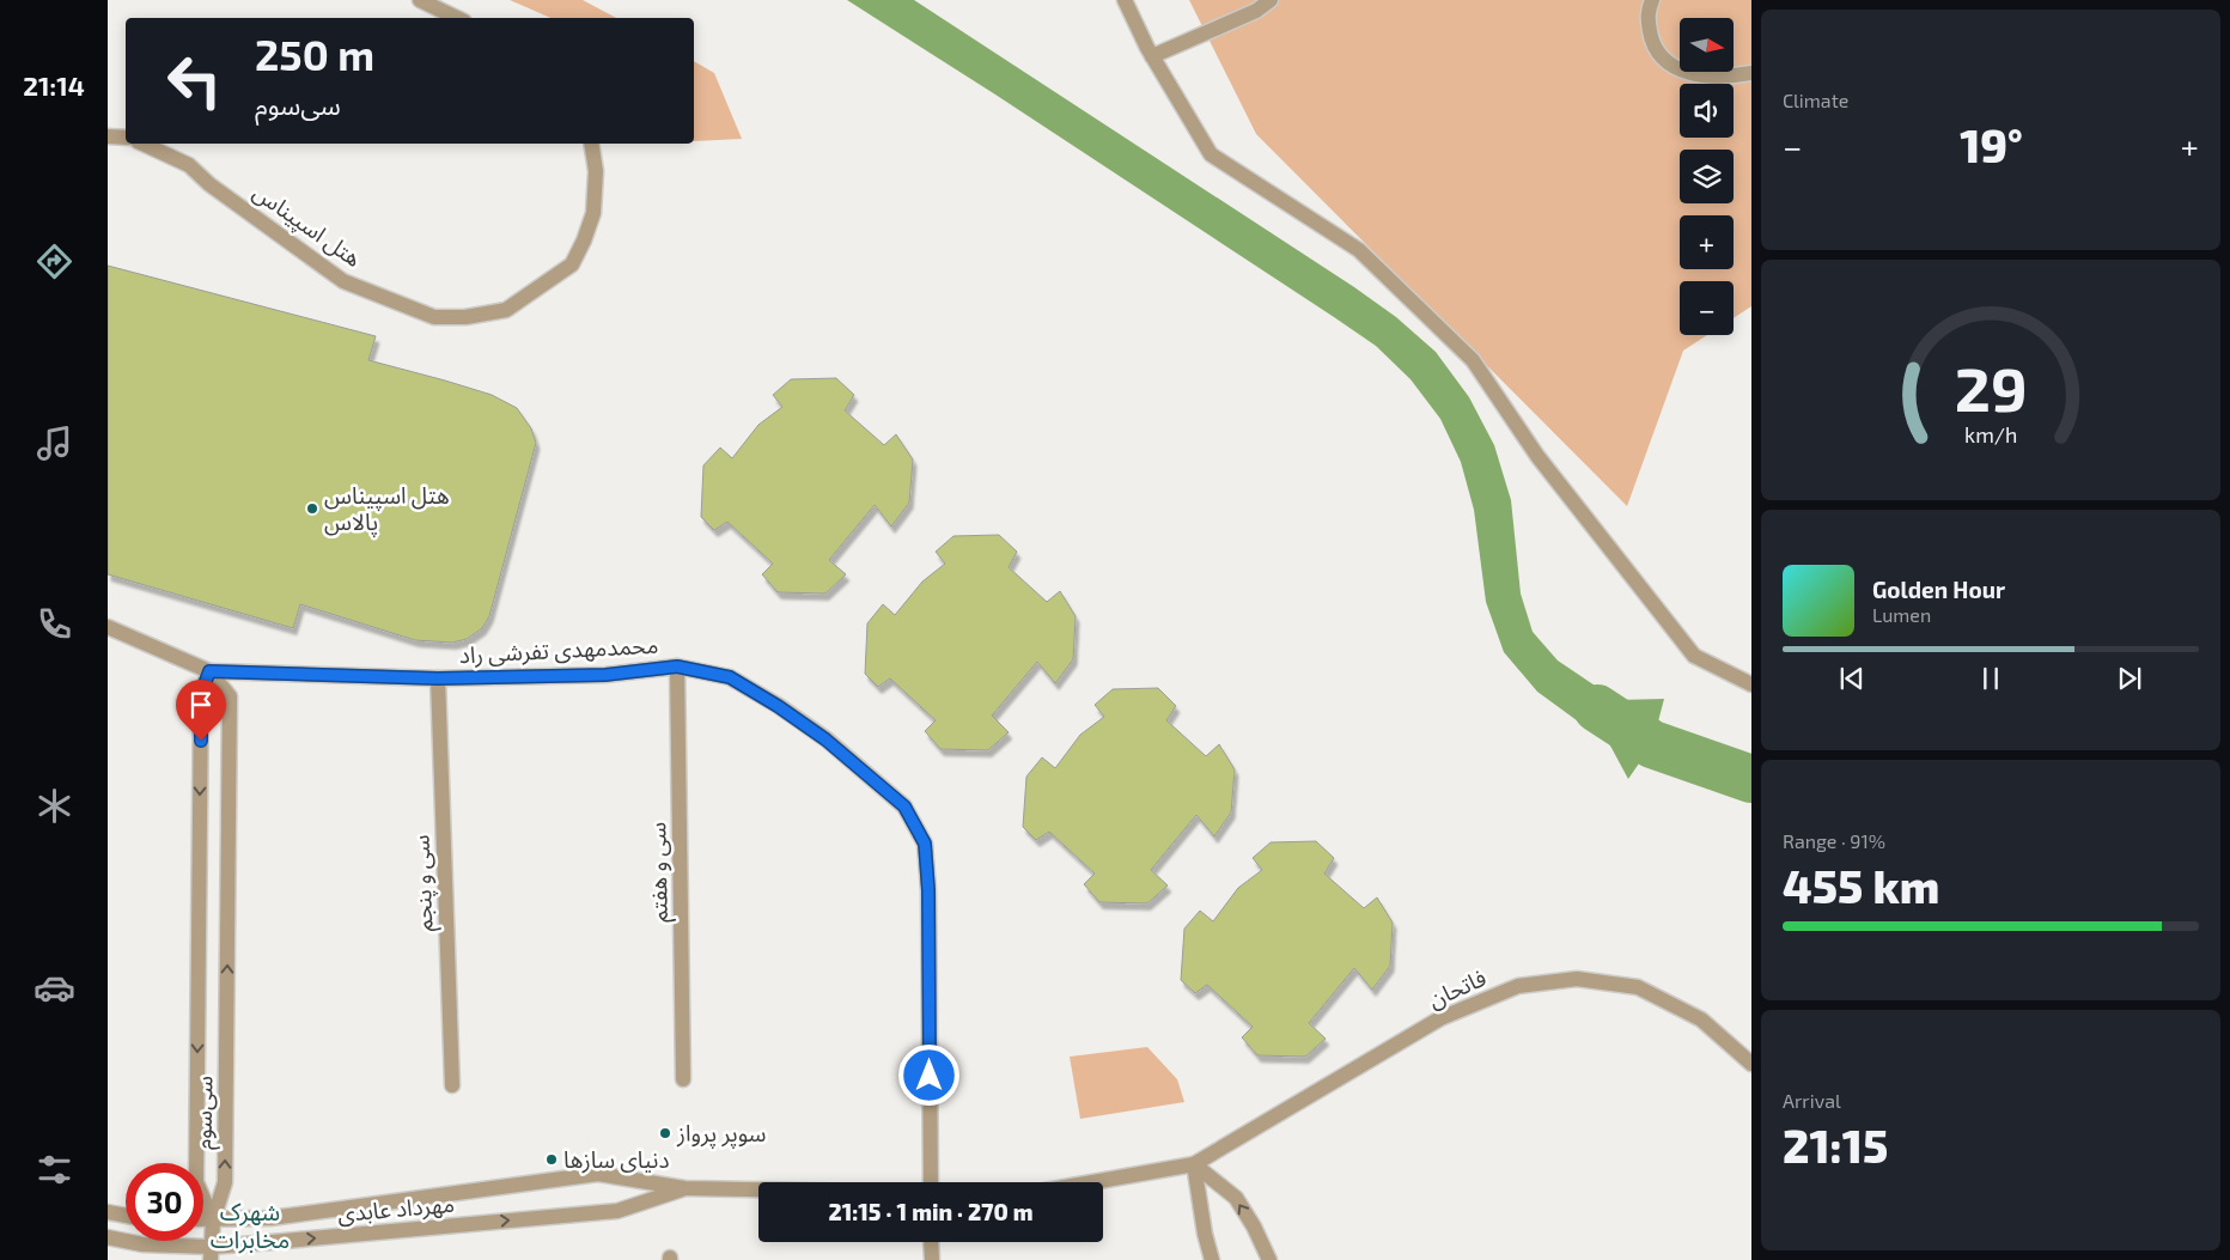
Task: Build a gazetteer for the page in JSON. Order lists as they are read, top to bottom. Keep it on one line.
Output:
{"streets":{"street":["هتل اسپیناس","محمدمهدی تفرشی راد","سی و هفتم","سی و پنجم","فاتحان","سی‌سوم","مهرداد عابدی"]},"crossings":[["محمدمهدی تفرشی راد","سی و هفتم"],["محمدمهدی تفرشی راد","سی و پنجم"],["محمدمهدی تفرشی راد","سی‌سوم"],["سی‌سوم","مهرداد عابدی"]],"districts":["شهرک مخابرات"],"places":["هتل اسپیناس پالاس","سوپر پرواز","دنیای سازها"],"north":"right","page":{"tabs":"21:14","tile":["Climate",["Range · 91%","455 km"],["Arrival","21:15"]],"map_buttons":["+","−"],"turn":["250 m","سی‌سوم"],"heat":["−","19°","+"],"song":["Golden Hour","Lumen"],"limit":"30","trip":"21:15 · 1 min · 270 m","gauge":["29","km/h"]}}
